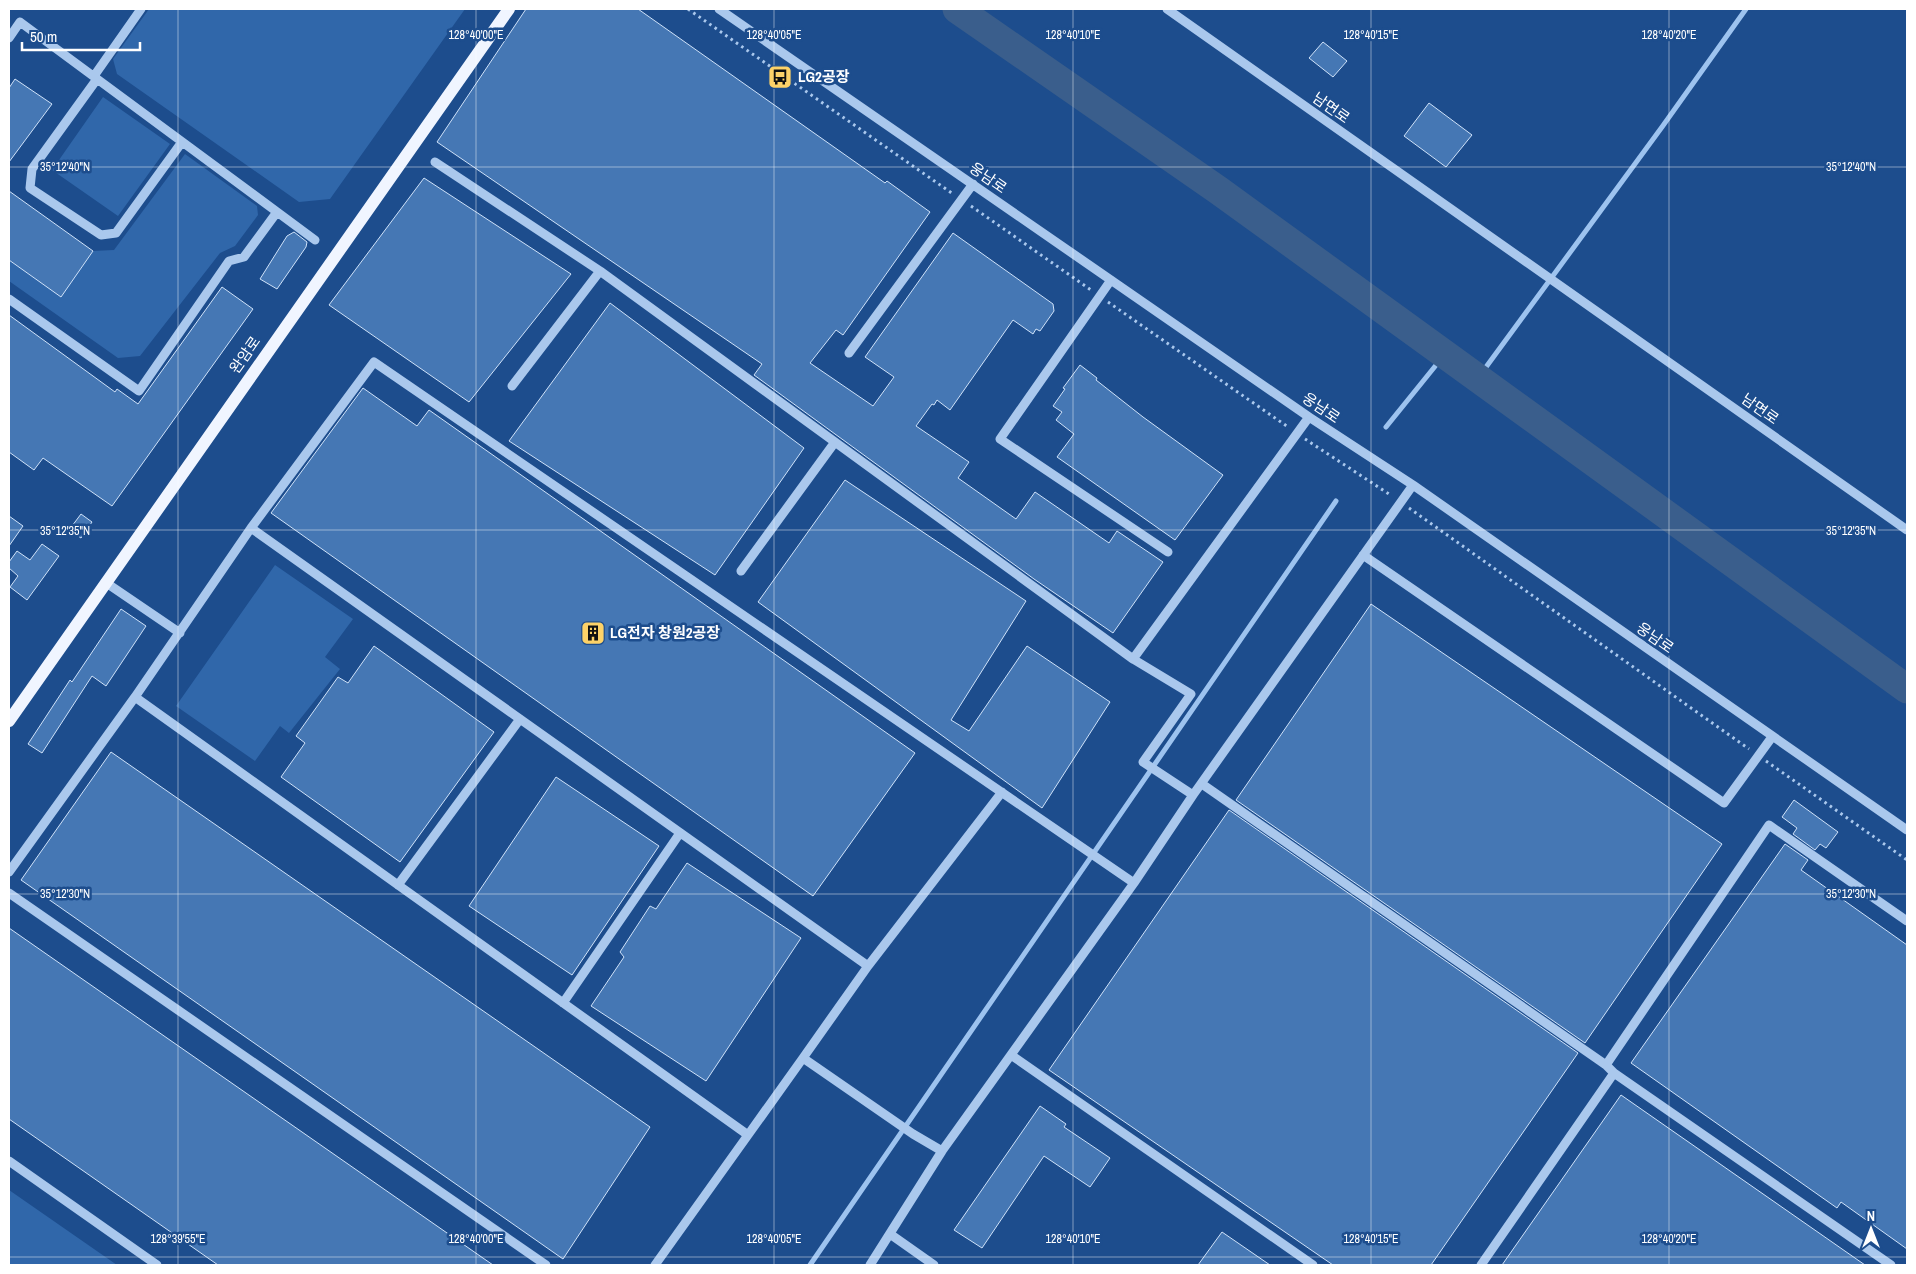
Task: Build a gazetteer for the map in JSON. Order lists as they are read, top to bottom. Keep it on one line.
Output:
{"streets":{"main road":["완암로"],"street":["남면로","웅남로"]},"places":{"bus stop":["LG2공장"],"building":["LG전자 창원2공장"]},"scale_bar":"50 m","north":"top","coordinates":["128°40'00\"E","128°40'05\"E","128°40'10\"E","128°40'15\"E","128°40'20\"E","35°12'40\"N","35°12'35\"N","35°12'30\"N","128°39'55\"E"]}
